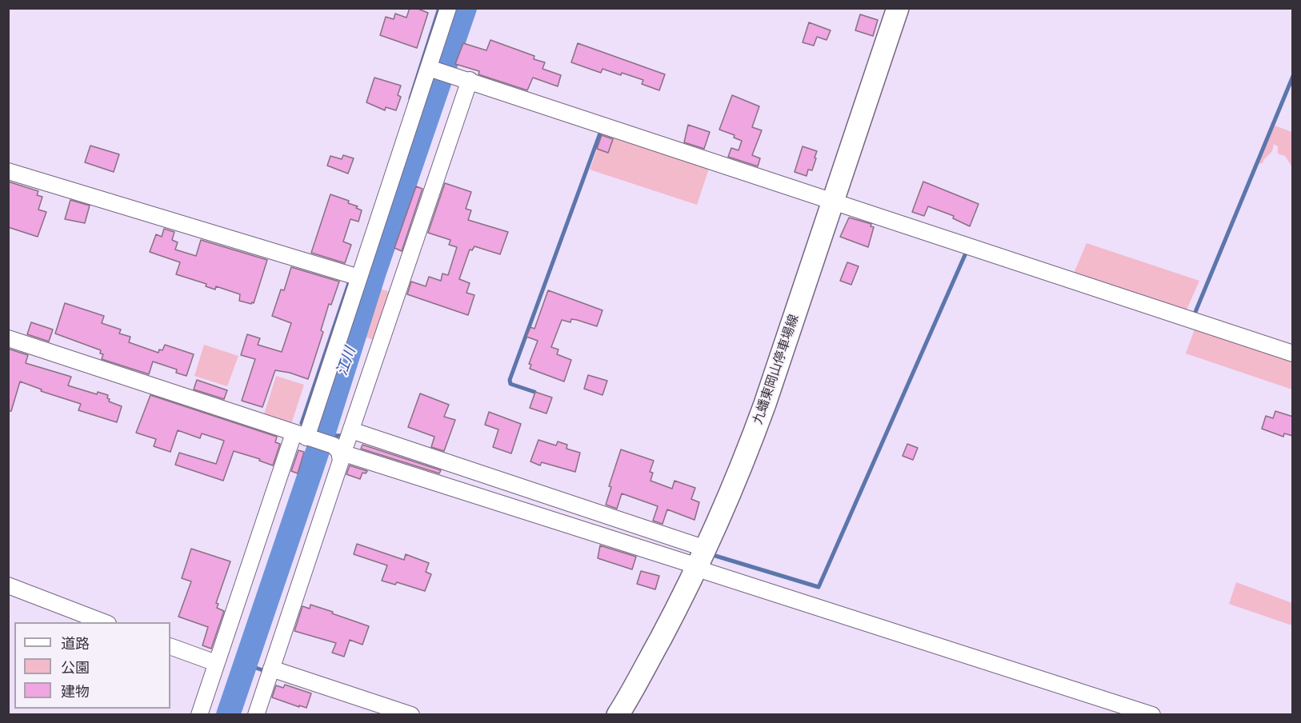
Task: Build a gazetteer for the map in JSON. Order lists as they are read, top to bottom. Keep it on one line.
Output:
{"streets":{"main road":["九蟠東岡山停車場線"]},"water":["江川"],"legend":["道路","公園","建物"]}
